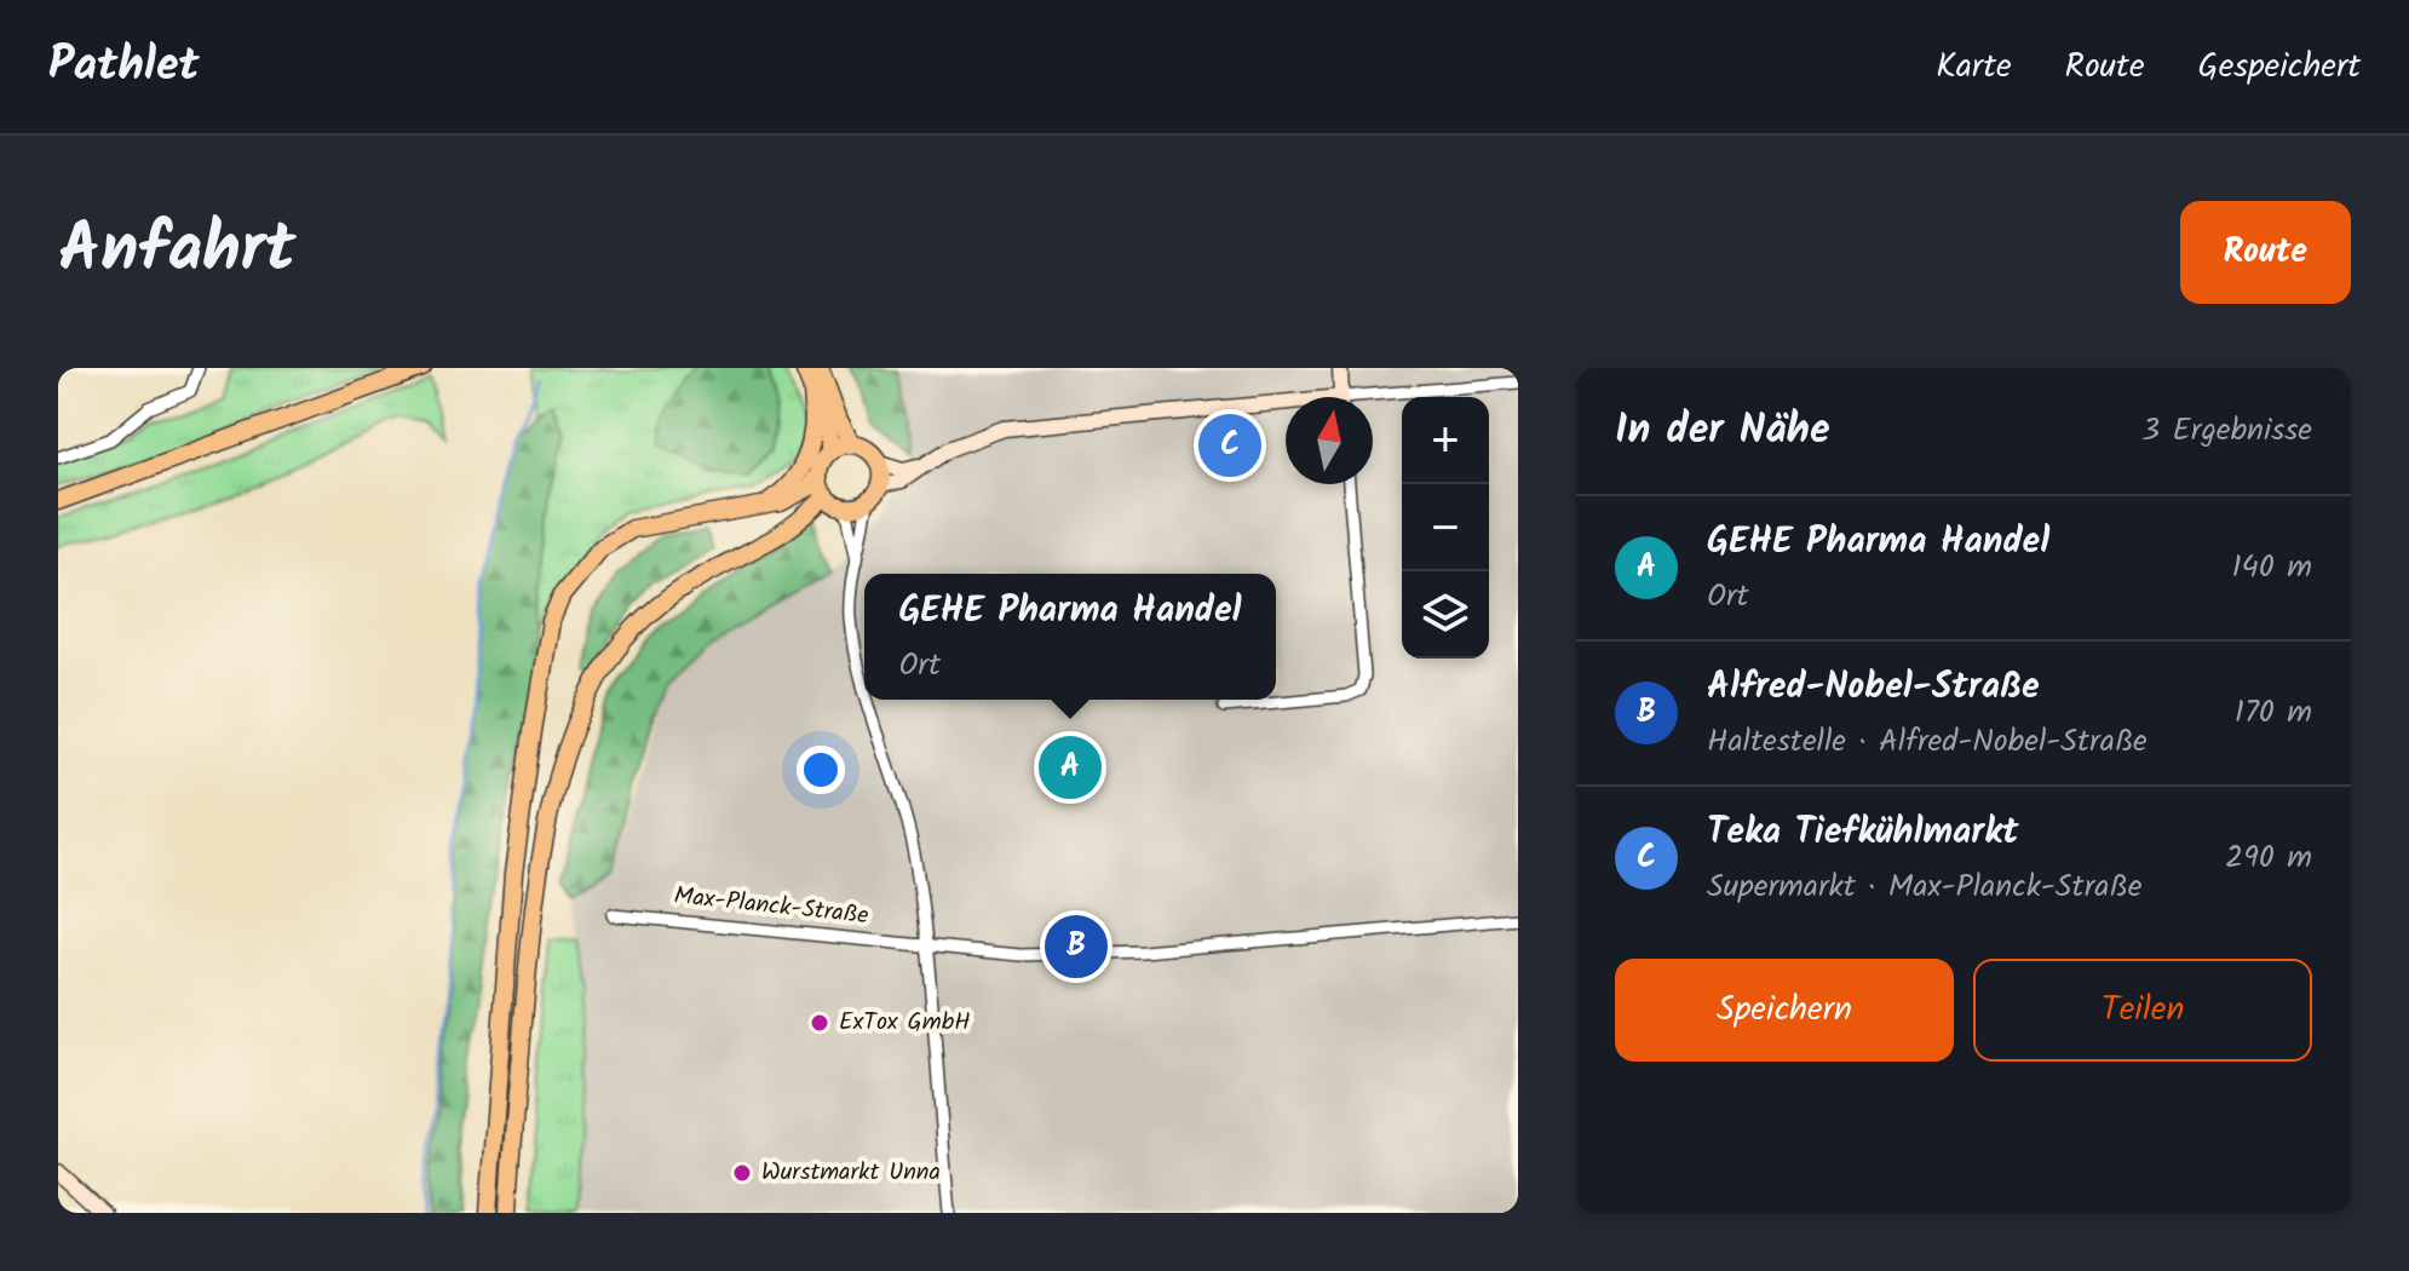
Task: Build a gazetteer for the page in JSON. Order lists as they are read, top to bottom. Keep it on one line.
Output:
{"streets":{"street":["Max-Planck-Straße"]},"places":["ExTox GmbH","Wurstmarkt Unna"],"north":"top","page":{"header":"Pathlet","nav":["Karte","Route","Gespeichert"],"title":"Anfahrt","buttons":["Route",["Speichern","Teilen"]],"heading":["In der Nähe","3 Ergebnisse"],"map_buttons":["+","−"],"pins":["C","A","B"],"list":[{"mark":"A","name":"GEHE Pharma Handel","note":"Ort","value":"140 m"},{"mark":"B","name":"Alfred-Nobel-Straße","note":"Haltestelle · Alfred-Nobel-Straße","value":"170 m"},{"mark":"C","name":"Teka Tiefkühlmarkt","note":"Supermarkt · Max-Planck-Straße","value":"290 m"}],"popup":["GEHE Pharma Handel","Ort"]}}
